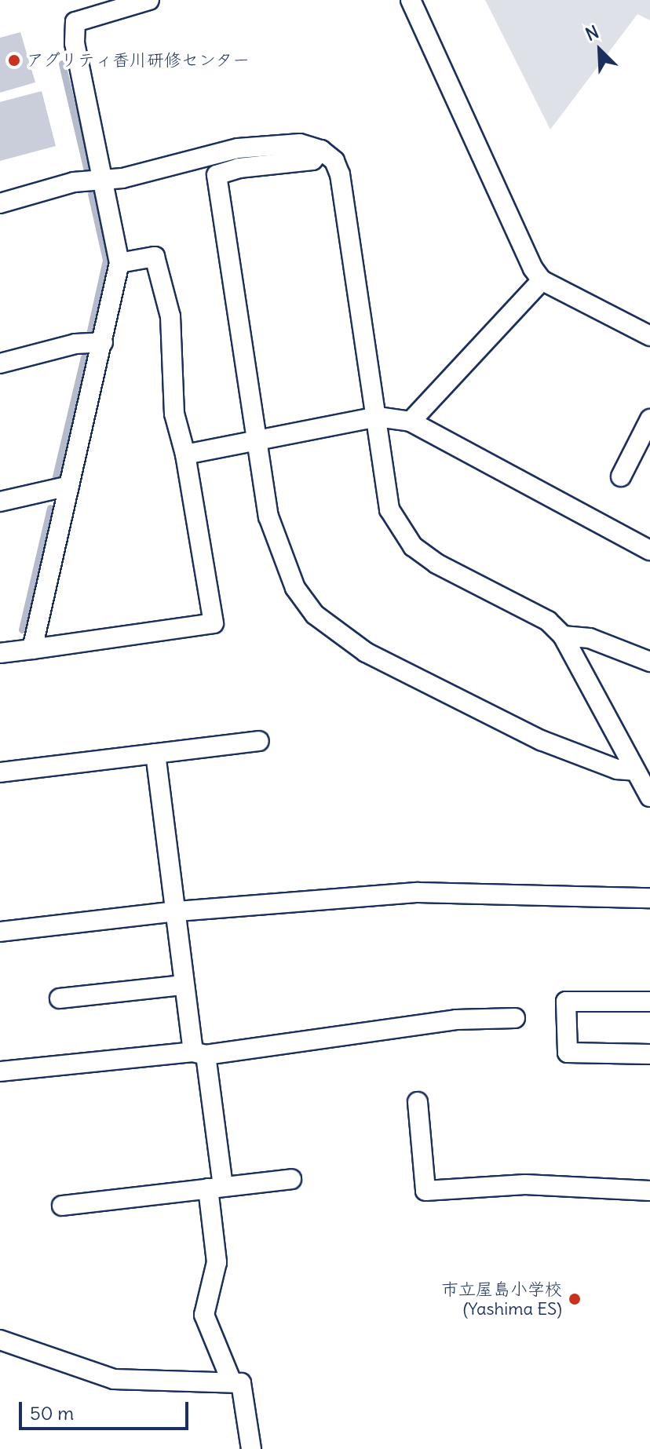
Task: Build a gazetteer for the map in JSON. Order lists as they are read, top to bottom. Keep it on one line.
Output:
{"places":["アグリティ香川研修センター","市立屋島小学校 (Yashima ES)"],"scale_bar":"50 m","north":"top left"}
